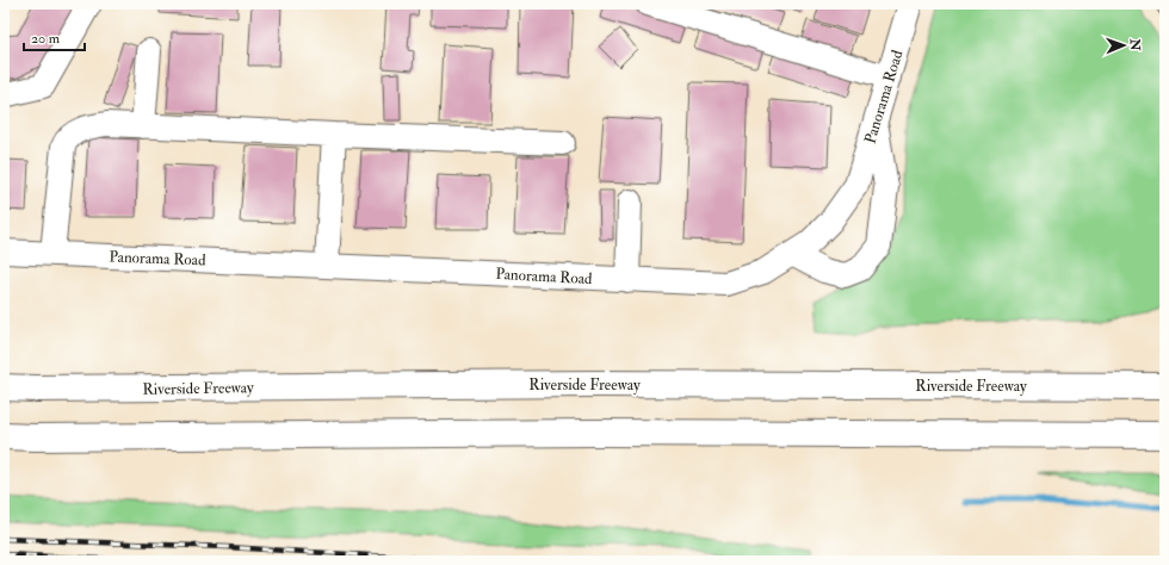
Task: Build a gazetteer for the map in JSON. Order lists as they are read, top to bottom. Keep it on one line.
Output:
{"streets":{"highway":["Riverside Freeway"],"street":["Panorama Road"]},"scale_bar":"20 m","north":"right"}
